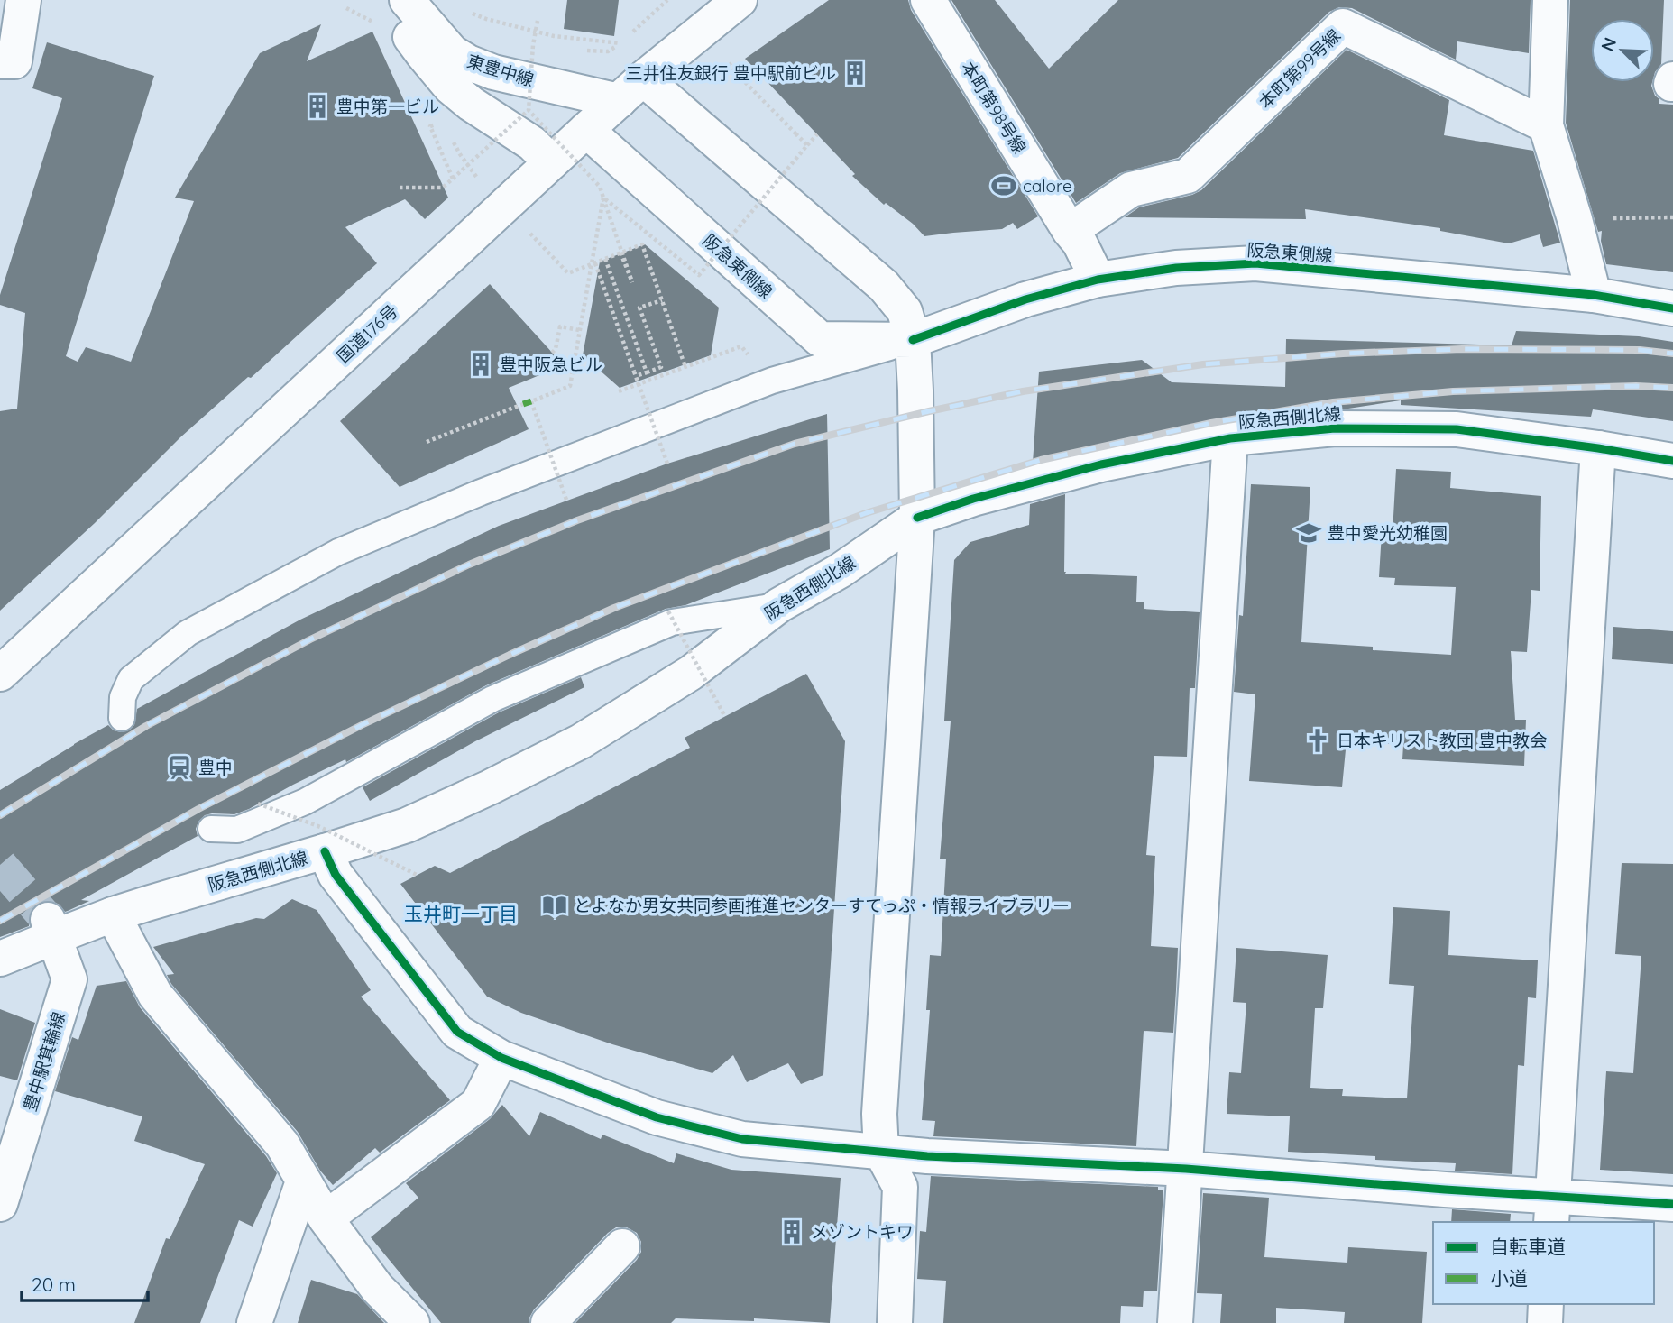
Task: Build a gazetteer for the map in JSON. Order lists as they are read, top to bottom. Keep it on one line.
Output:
{"streets":{"main road":["本町第99号線","東豊中線","本町第98号線","阪急東側線","国道176号","阪急西側北線","豊中駅箕輪線"]},"crossings":[["本町第99号線","本町第98号線"],["東豊中線","国道176号"],["本町第98号線","阪急東側線"],["阪急東側線","国道176号"],["阪急西側北線","豊中駅箕輪線"]],"districts":["玉井町一丁目"],"places":{"building":["三井住友銀行 豊中駅前ビル","豊中第一ビル","豊中阪急ビル","メゾントキワ"],"sports":["calore"],"school or university":["豊中愛光幼稚園"],"church":["日本キリスト教団 豊中教会"],"station":["豊中"],"library":["とよなか男女共同参画推進センターすてっぷ・情報ライブラリー"]},"legend":["自転車道","小道"],"scale_bar":"20 m","north":"top left"}
